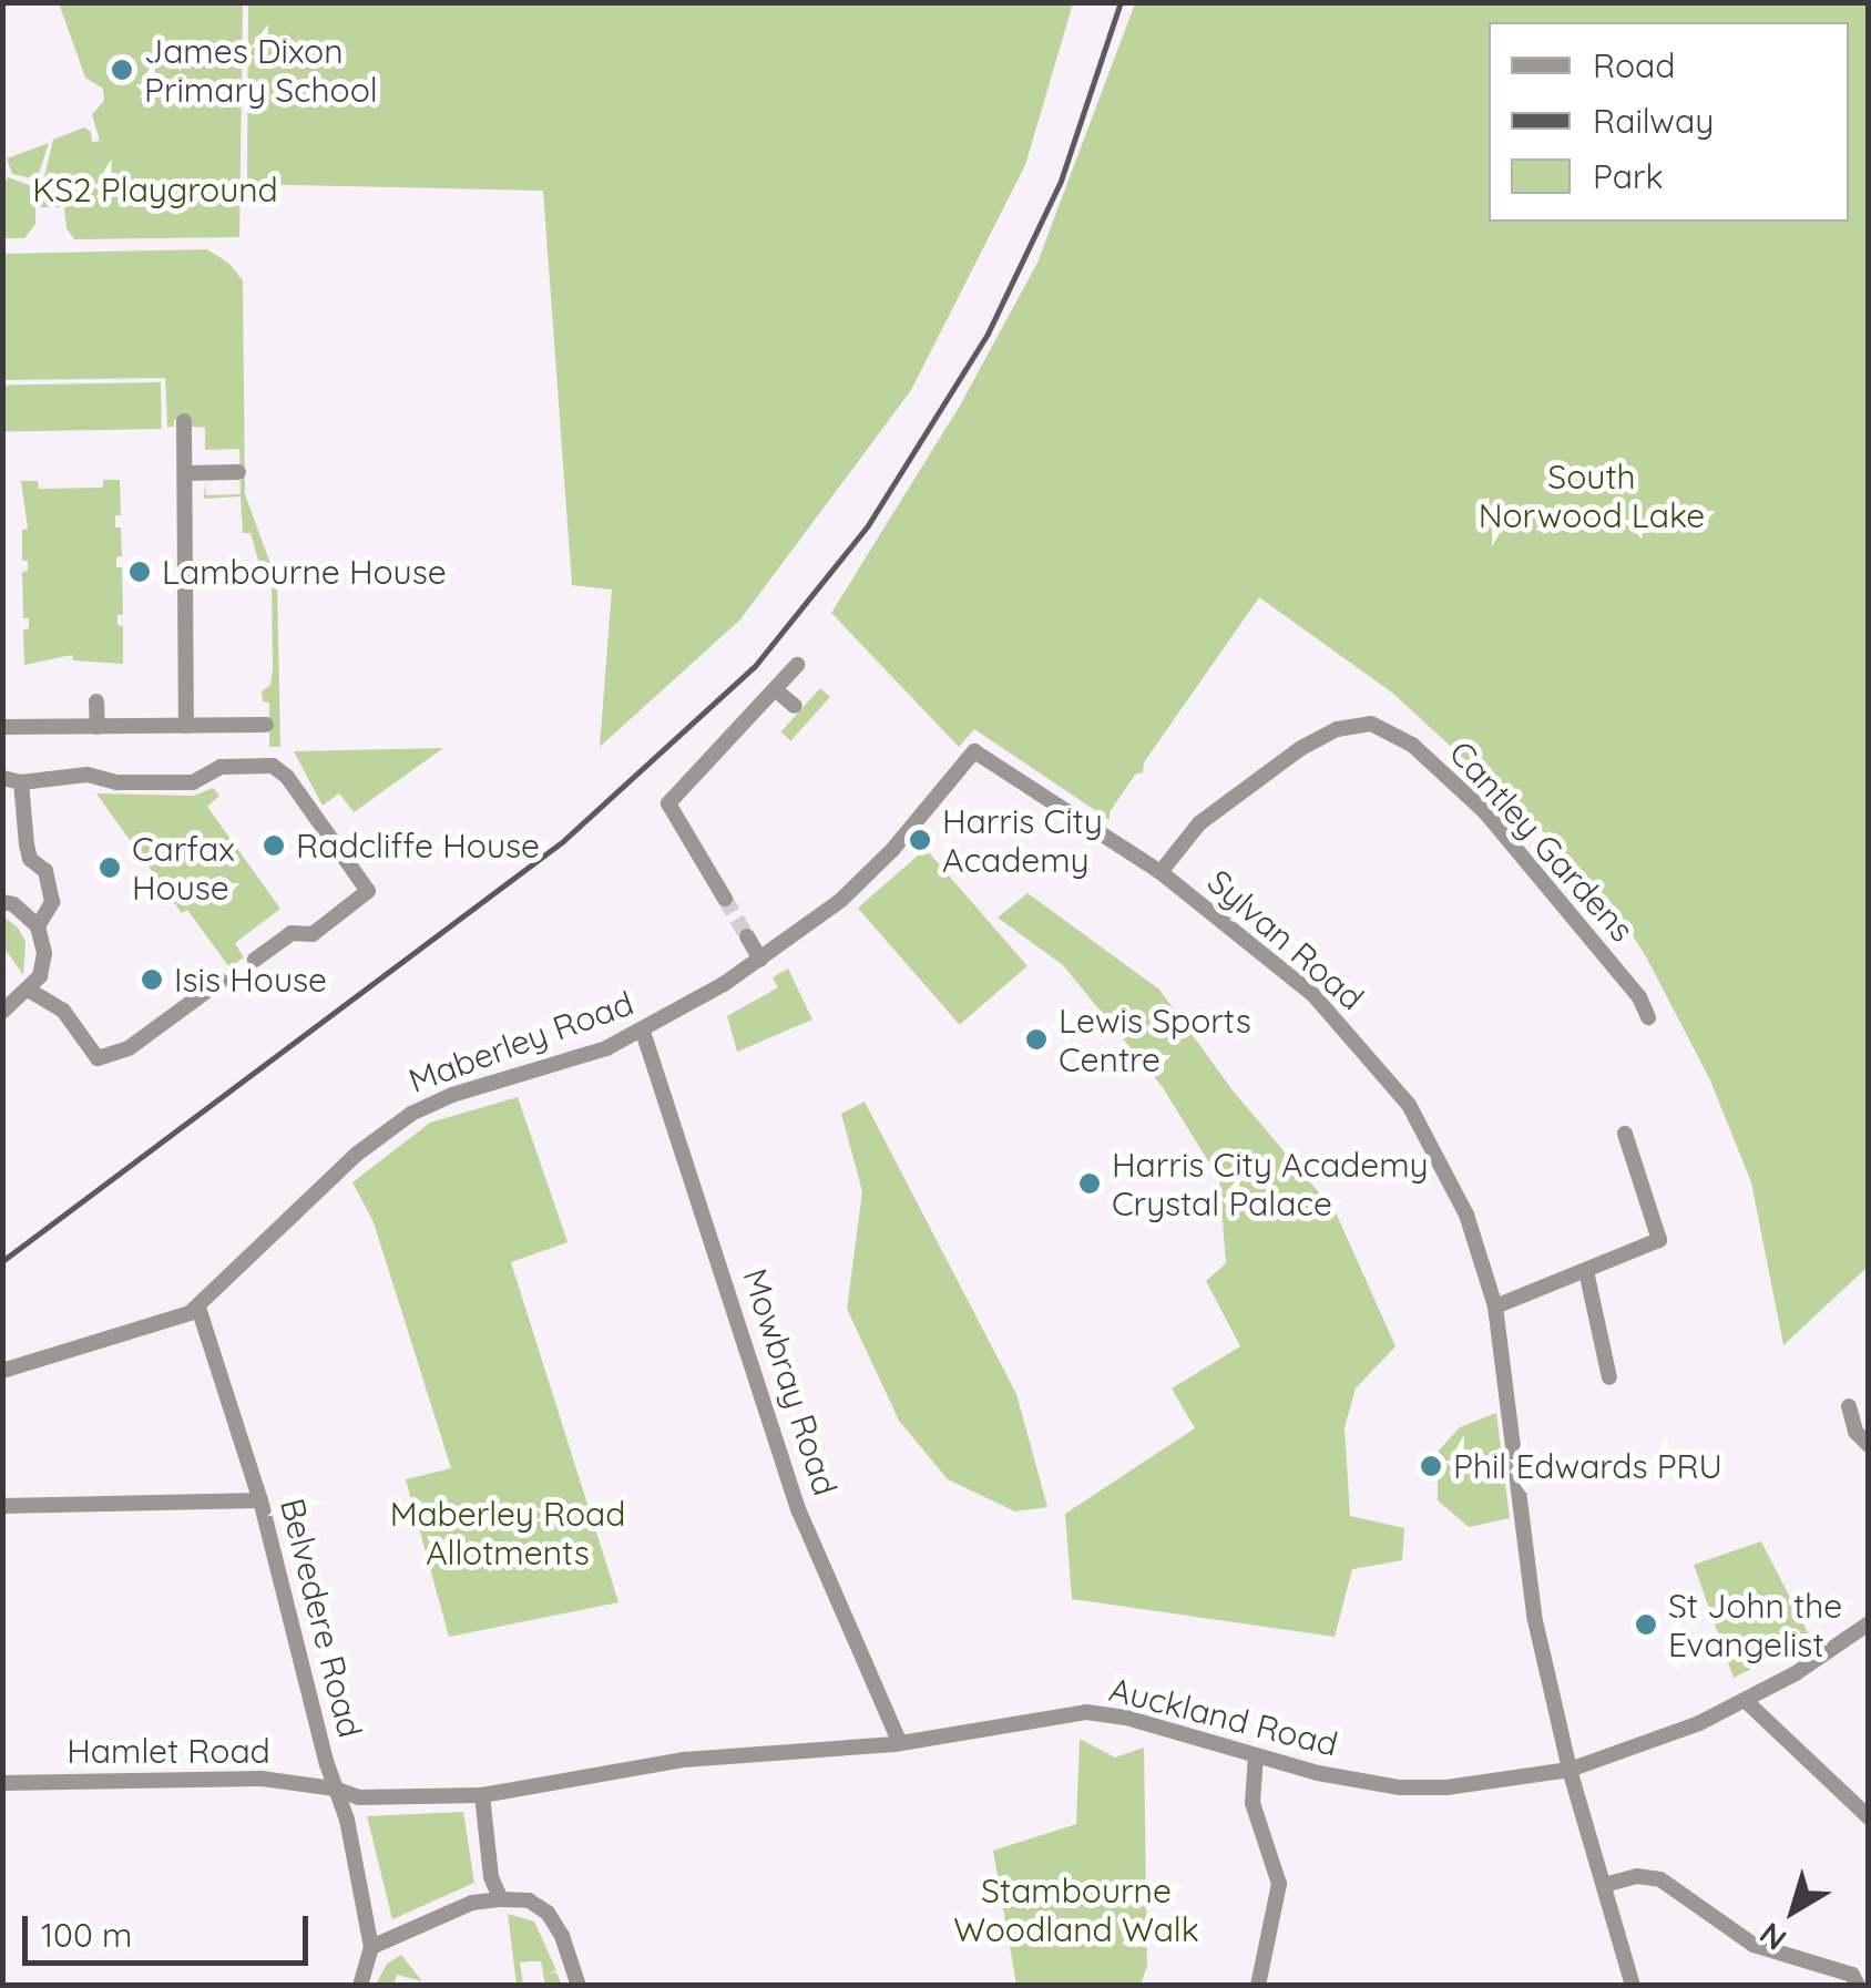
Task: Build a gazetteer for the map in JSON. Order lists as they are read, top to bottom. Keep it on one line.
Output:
{"streets":{"street":["Cantley Gardens","Sylvan Road","Maberley Road","Mowbray Road","Belvedere Road","Auckland Road","Hamlet Road"]},"crossings":[["Cantley Gardens","Sylvan Road"],["Sylvan Road","Maberley Road"],["Sylvan Road","Auckland Road"],["Maberley Road","Mowbray Road"],["Maberley Road","Belvedere Road"],["Mowbray Road","Auckland Road"],["Belvedere Road","Auckland Road"],["Belvedere Road","Hamlet Road"],["Auckland Road","Hamlet Road"]],"parks":["KS2 Playground","South Norwood Lake","Maberley Road Allotments","Stambourne Woodland Walk"],"places":["James Dixon Primary School","Lambourne House","Harris City Academy","Radcliffe House","Carfax House","Isis House","Lewis Sports Centre","Harris City Academy Crystal Palace","Phil Edwards PRU","St John the Evangelist"],"legend":["Road","Railway","Park"],"scale_bar":"100 m","north":"bottom left"}
